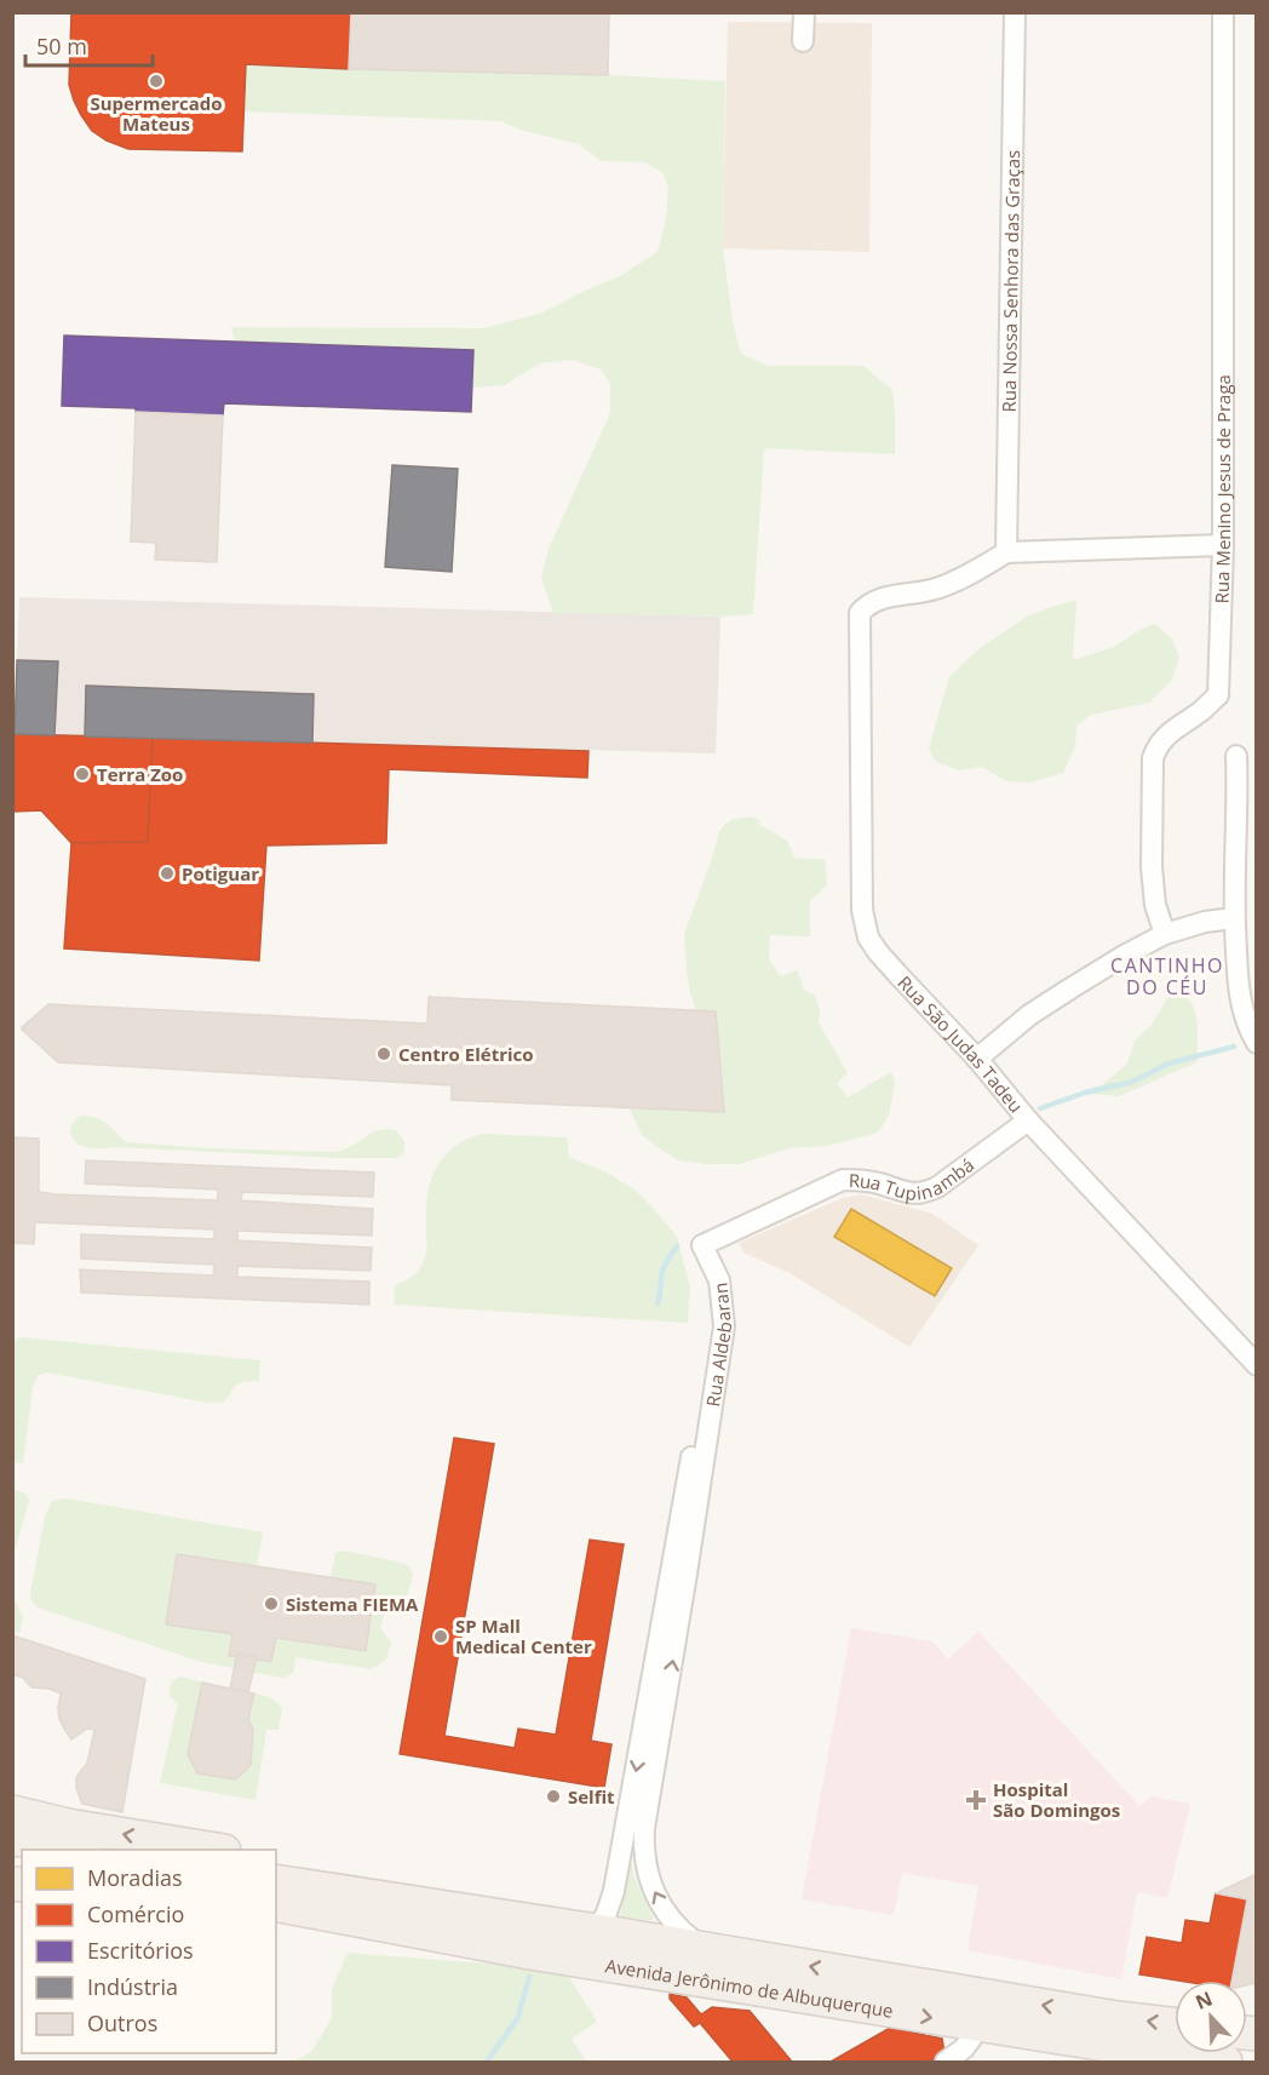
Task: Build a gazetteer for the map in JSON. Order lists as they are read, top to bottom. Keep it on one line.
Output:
{"streets":{"main road":["Avenida Jerônimo de Albuquerque"],"street":["Rua Nossa Senhora das Graças","Rua Menino Jesus de Praga","Rua São Judas Tadeu","Rua Tupinambá","Rua Aldebaran"]},"crossings":[["Rua Nossa Senhora das Graças","Rua São Judas Tadeu"],["Rua São Judas Tadeu","Rua Tupinambá"],["Rua Tupinambá","Rua Aldebaran"],["Rua Aldebaran","Avenida Jerônimo de Albuquerque"]],"districts":["CANTINHO DO CÉU"],"places":{"other":["Supermercado Mateus","Terra Zoo","Potiguar","Centro Elétrico","Sistema FIEMA","SP Mall Medical Center","Selfit"],"health":["Hospital São Domingos"]},"legend":["Moradias","Comércio","Escritórios","Indústria","Outros"],"scale_bar":"50 m","north":"top left"}
